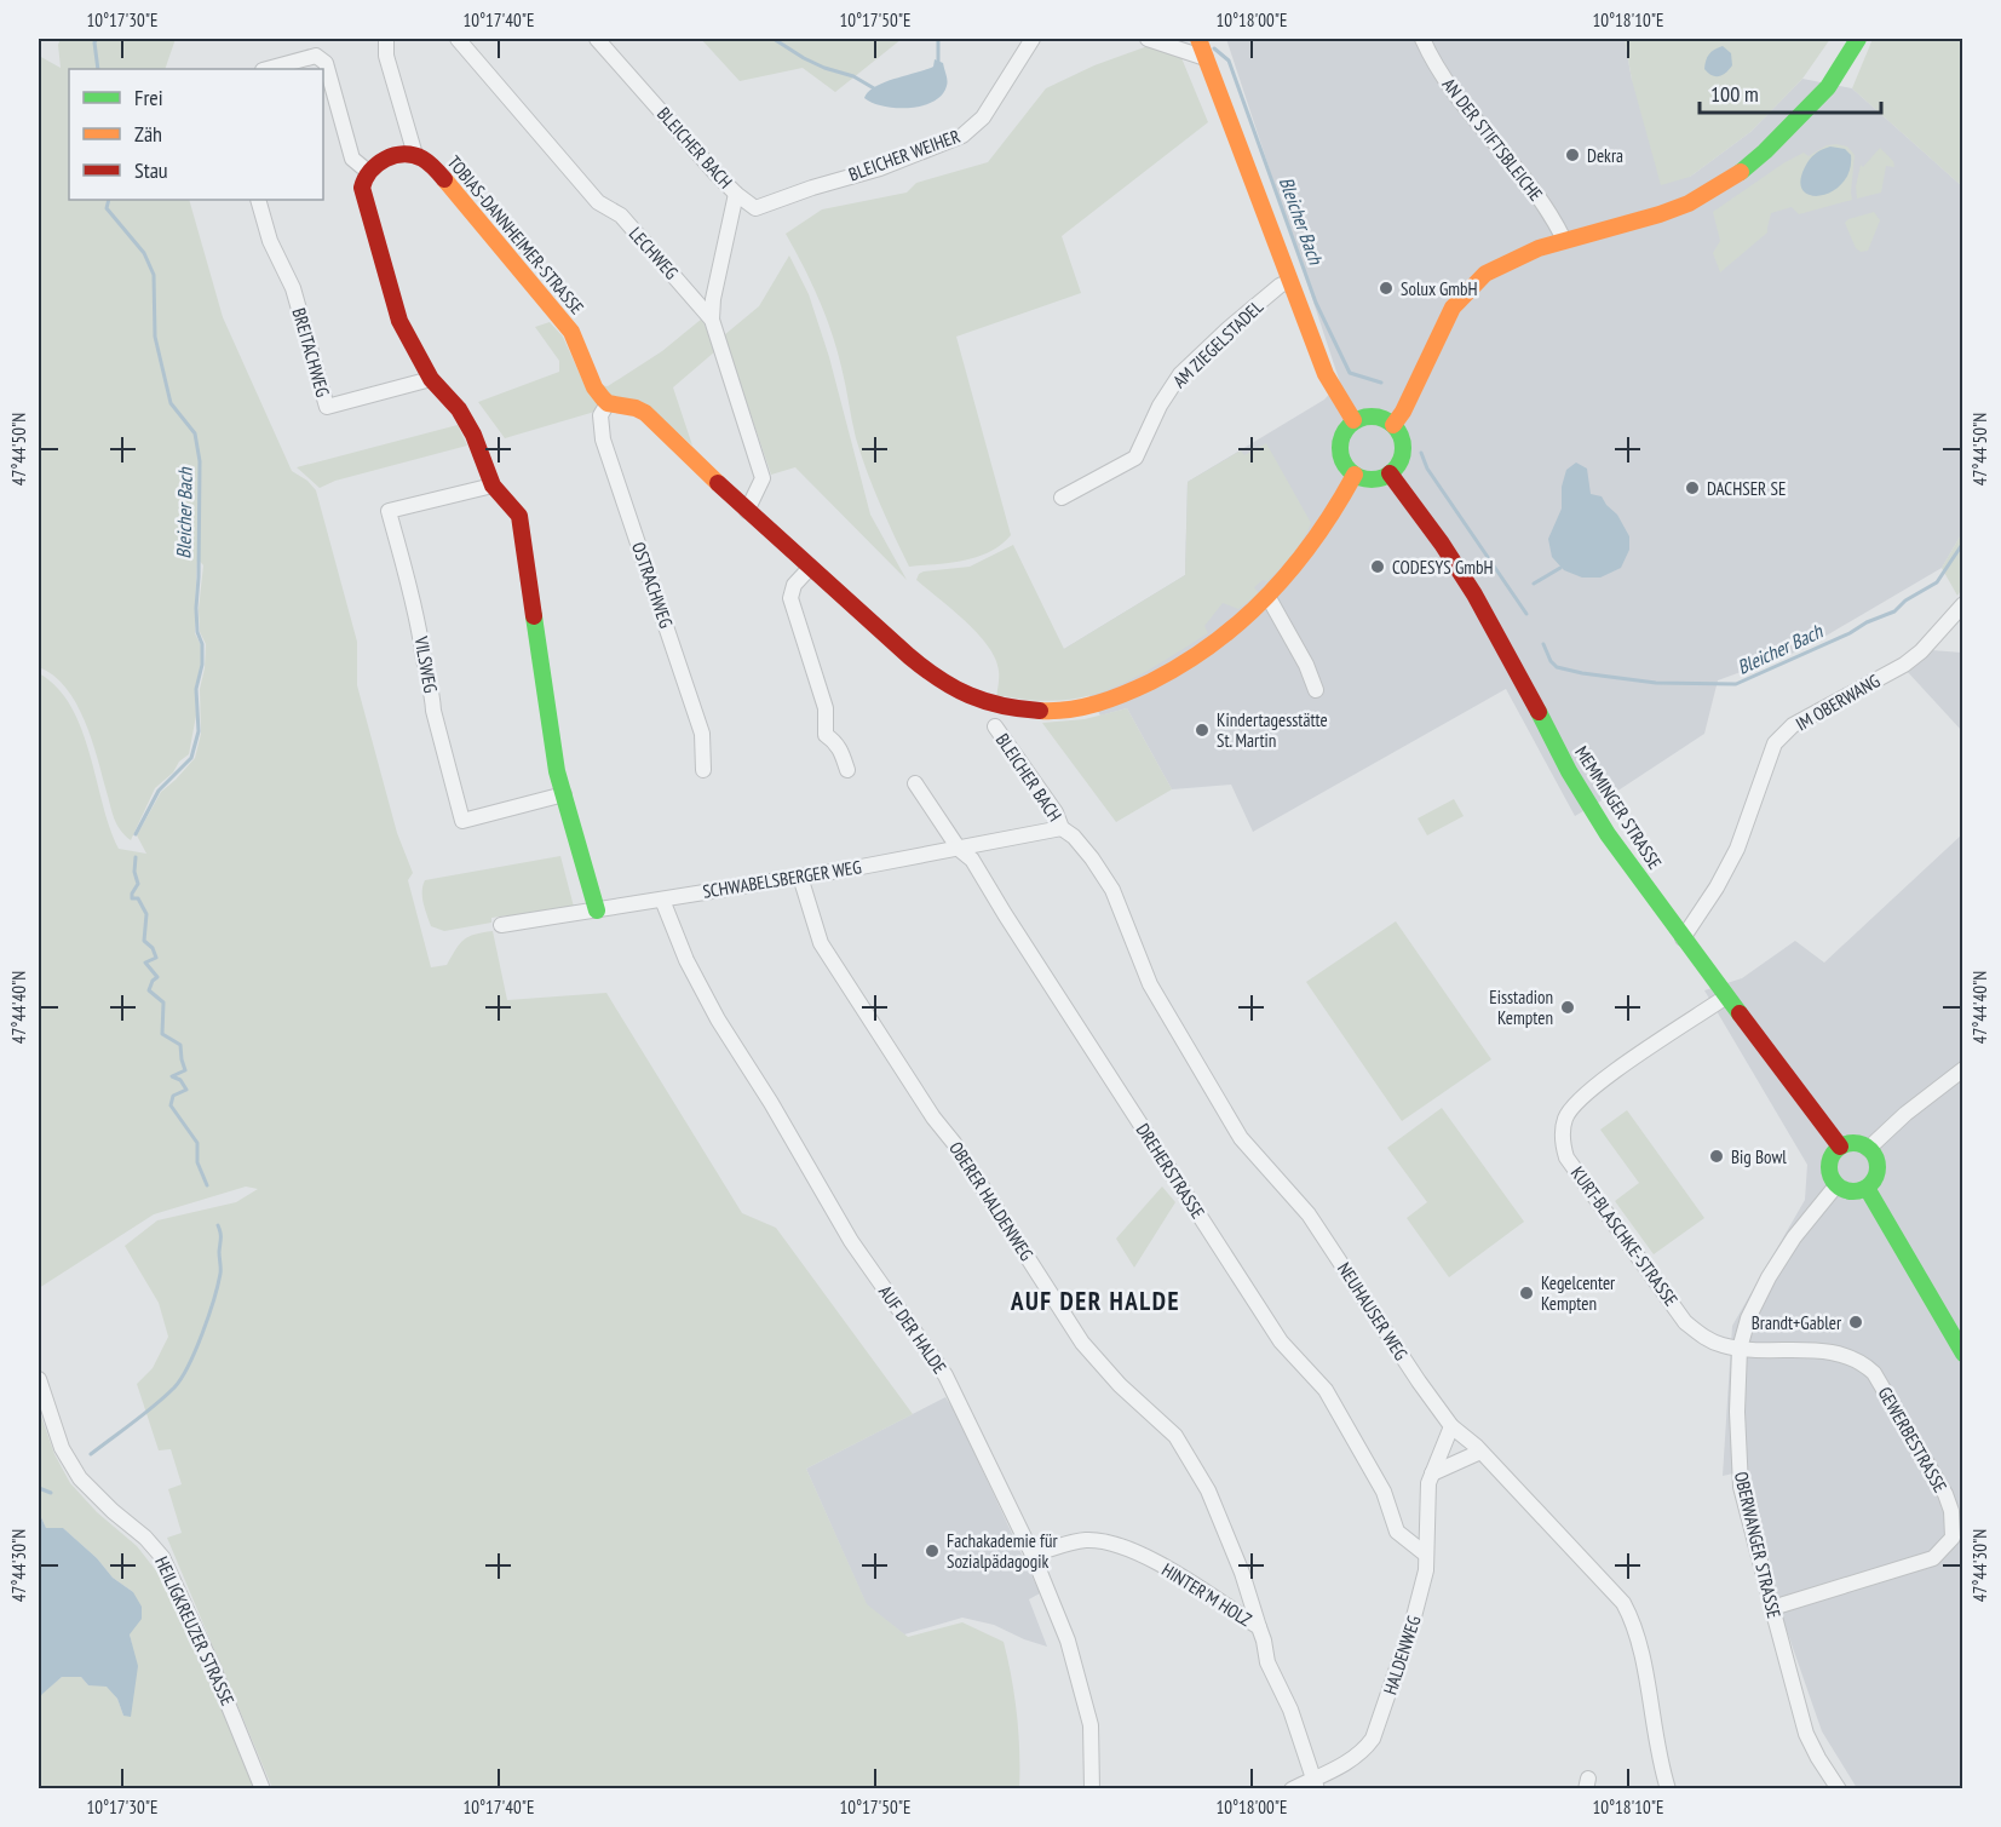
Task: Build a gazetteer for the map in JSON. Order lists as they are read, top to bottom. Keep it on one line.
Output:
{"streets":{"street":["AN DER STIFTSBLEICHE","BLEICHER BACH","BLEICHER WEIHER","TOBIAS-DANNHEIMER-STRASSE","LECHWEG","AM ZIEGELSTADEL","BREITACHWEG","OSTRACHWEG","VILSWEG","IM OBERWANG","MEMMINGER STRASSE","SCHWABELSBERGER WEG","DREHERSTRASSE","OBERER HALDENWEG","KURT-BLASCHKE-STRASSE","NEUHAUSER WEG","AUF DER HALDE","GEWERBESTRASSE","OBERWANGER STRASSE","HINTER'M HOLZ","HEILIGKREUZER STRASSE","HALDENWEG"]},"crossings":[["BLEICHER BACH","BLEICHER WEIHER"],["BLEICHER BACH","LECHWEG"],["BLEICHER BACH","SCHWABELSBERGER WEG"],["BLEICHER BACH","NEUHAUSER WEG"],["TOBIAS-DANNHEIMER-STRASSE","OSTRACHWEG"],["IM OBERWANG","MEMMINGER STRASSE"],["MEMMINGER STRASSE","KURT-BLASCHKE-STRASSE"],["MEMMINGER STRASSE","OBERWANGER STRASSE"],["SCHWABELSBERGER WEG","DREHERSTRASSE"],["SCHWABELSBERGER WEG","OBERER HALDENWEG"],["SCHWABELSBERGER WEG","NEUHAUSER WEG"],["SCHWABELSBERGER WEG","AUF DER HALDE"],["DREHERSTRASSE","HALDENWEG"],["OBERER HALDENWEG","HINTER'M HOLZ"],["KURT-BLASCHKE-STRASSE","GEWERBESTRASSE"],["KURT-BLASCHKE-STRASSE","OBERWANGER STRASSE"],["NEUHAUSER WEG","HALDENWEG"],["AUF DER HALDE","HINTER'M HOLZ"],["GEWERBESTRASSE","OBERWANGER STRASSE"],["HINTER'M HOLZ","HALDENWEG"]],"districts":["AUF DER HALDE"],"water":["Bleicher Bach"],"places":["Dekra","Solux GmbH","DACHSER SE","CODESYS GmbH","Kindertagesstätte St. Martin","Eisstadion Kempten","Big Bowl","Kegelcenter Kempten","Brandt+Gabler","Fachakademie für Sozialpädagogik"],"legend":["Frei","Zäh","Stau"],"scale_bar":"100 m","coordinates":["10°17'30\"E","10°17'40\"E","10°17'50\"E","10°18'00\"E","10°18'10\"E","47°44'50\"N","47°44'40\"N","47°44'30\"N"]}
